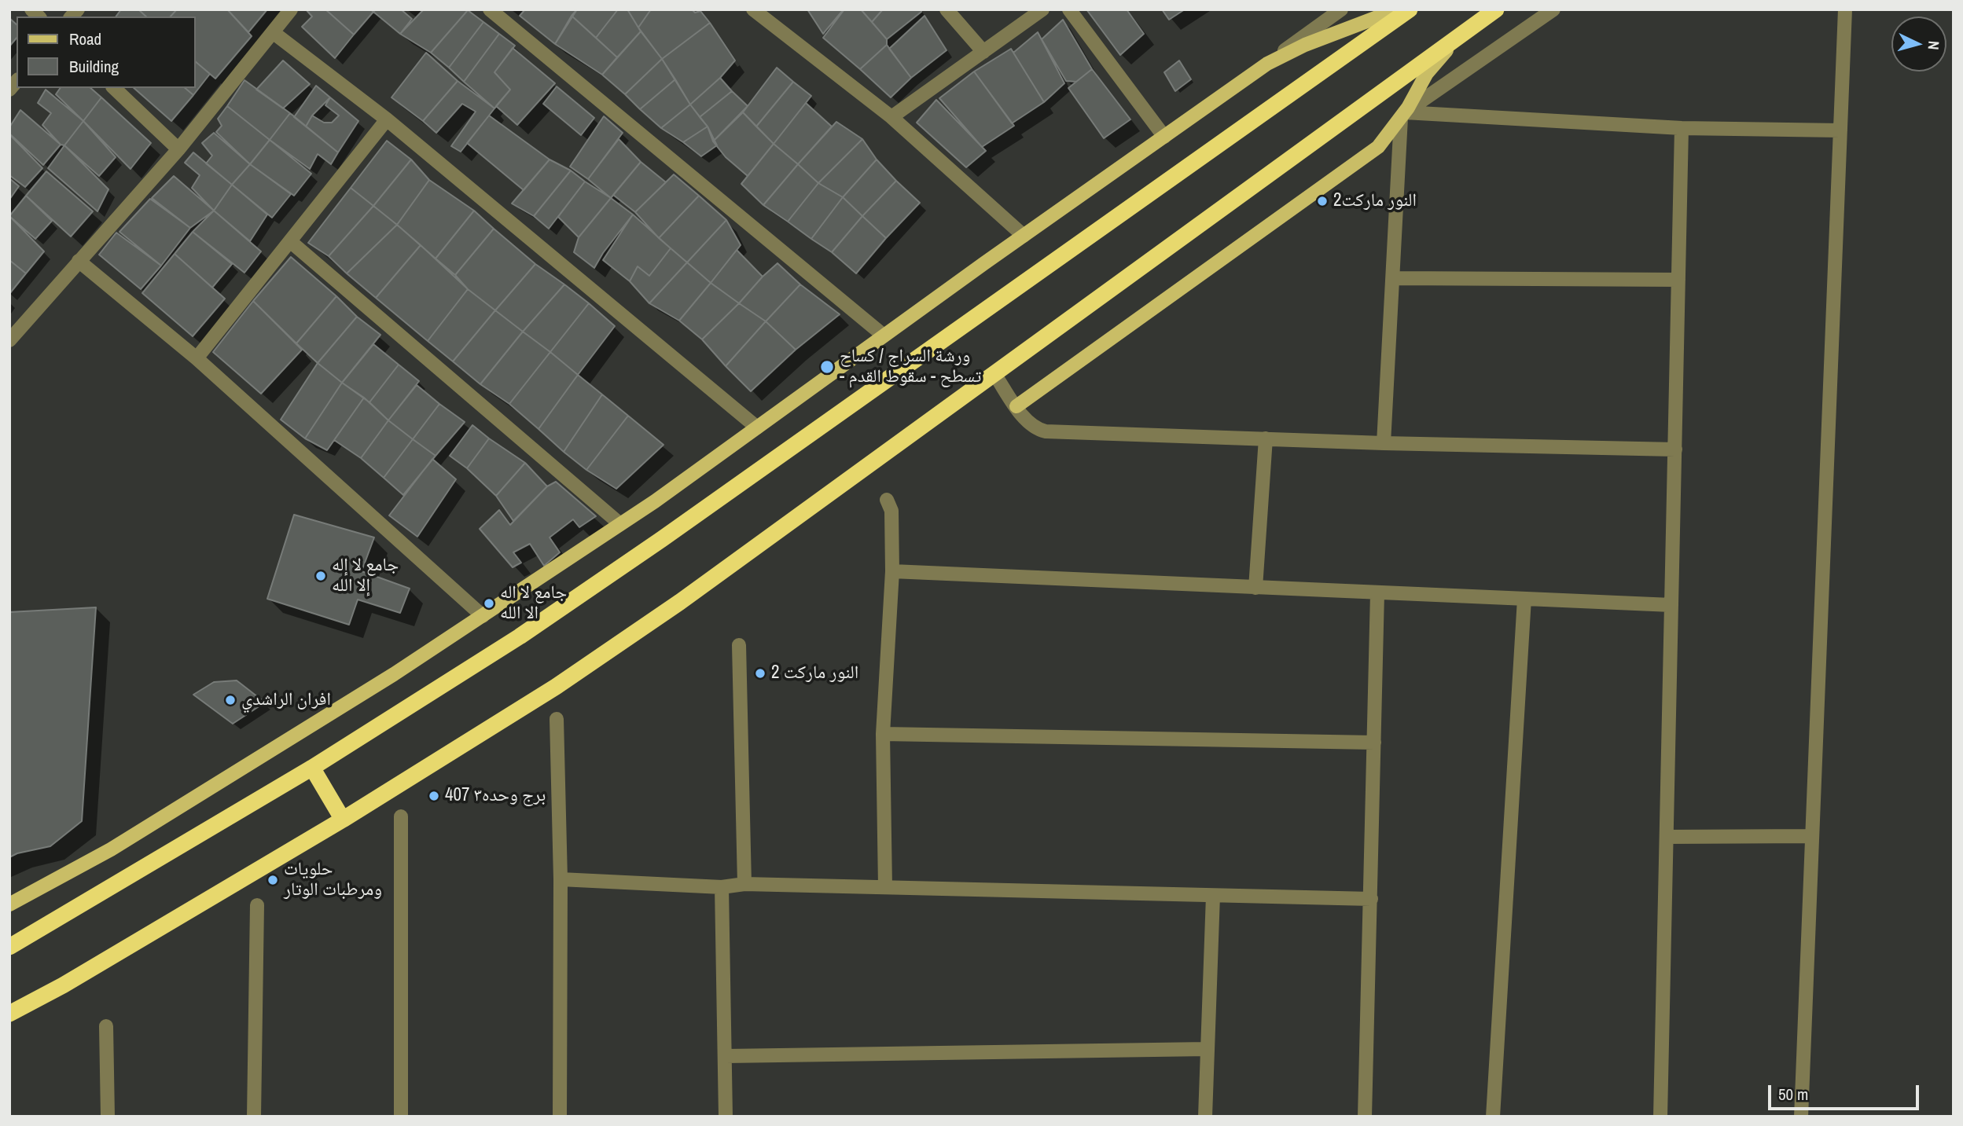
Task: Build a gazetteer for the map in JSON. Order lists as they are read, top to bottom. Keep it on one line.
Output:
{"places":["النور ماركت2","ورشة السراج / كساح - تسطح - سقوط القدم","جامع لا إله إلا الله","جامع لا اله الا الله","النور ماركت 2","افران الراشدي","برج وحده٣ 407","حلويات ومرطبات الوتار"],"legend":["Road","Building"],"scale_bar":"50 m","north":"right"}
